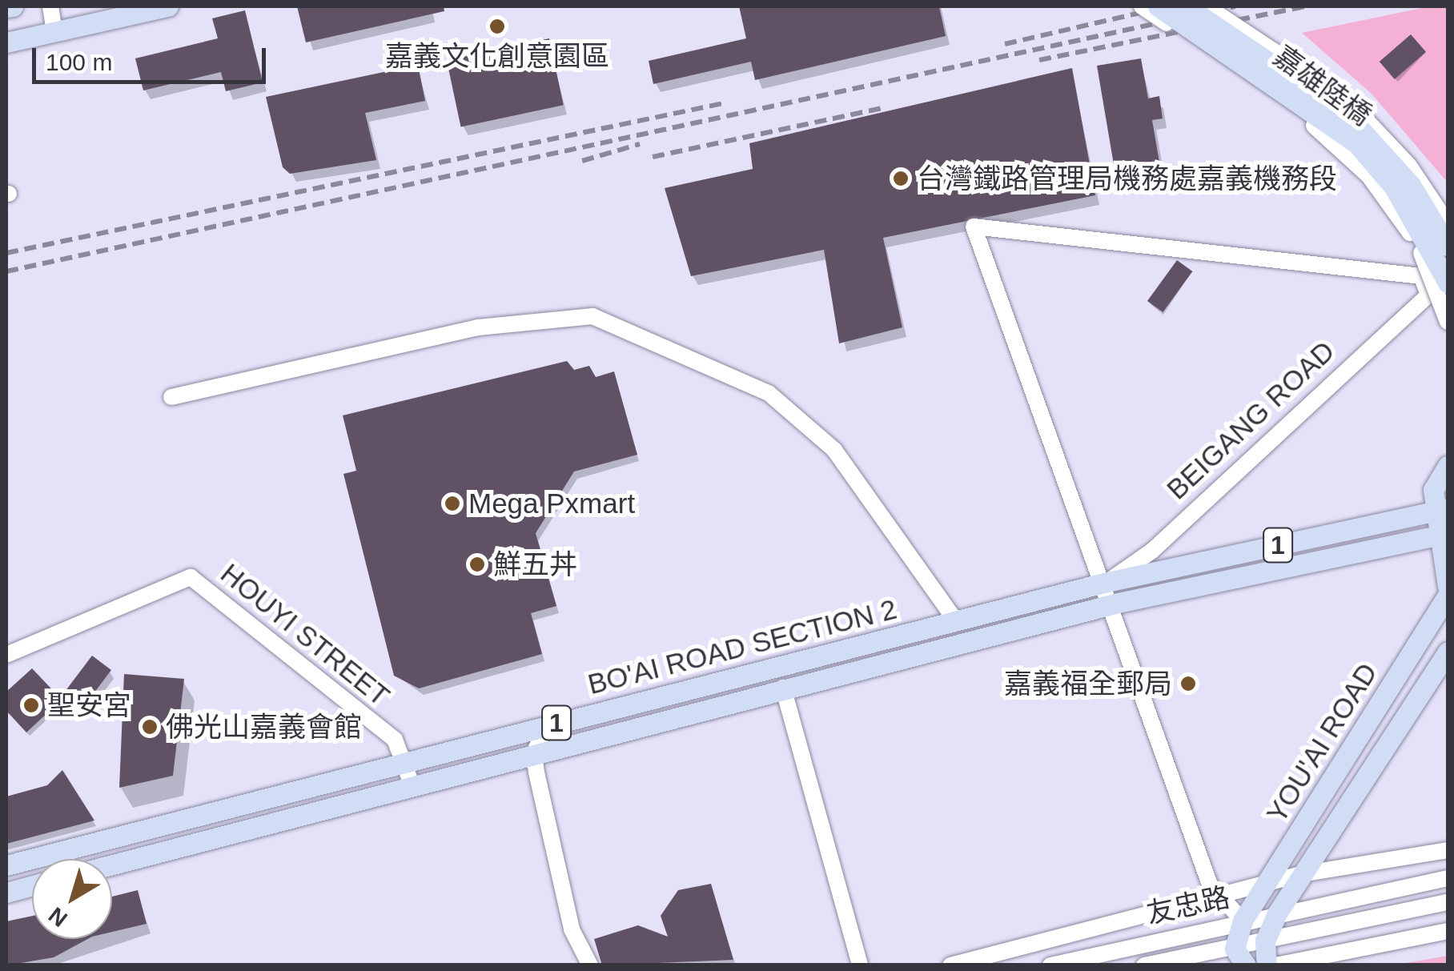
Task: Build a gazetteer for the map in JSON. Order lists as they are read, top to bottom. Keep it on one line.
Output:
{"streets":{"main road":["嘉雄陸橋","1","BO'AI ROAD SECTION 2","YOU'AI ROAD"],"street":["BEIGANG ROAD","HOUYI STREET","友忠路"]},"crossings":[["BEIGANG ROAD","BO'AI ROAD SECTION 2"],["HOUYI STREET","BO'AI ROAD SECTION 2"],["YOU'AI ROAD","友忠路"]],"places":["嘉義文化創意園區","台灣鐵路管理局機務處嘉義機務段","Mega Pxmart","鮮五丼","嘉義福全郵局","聖安宮","佛光山嘉義會館"],"scale_bar":"100 m","north":"bottom left"}
